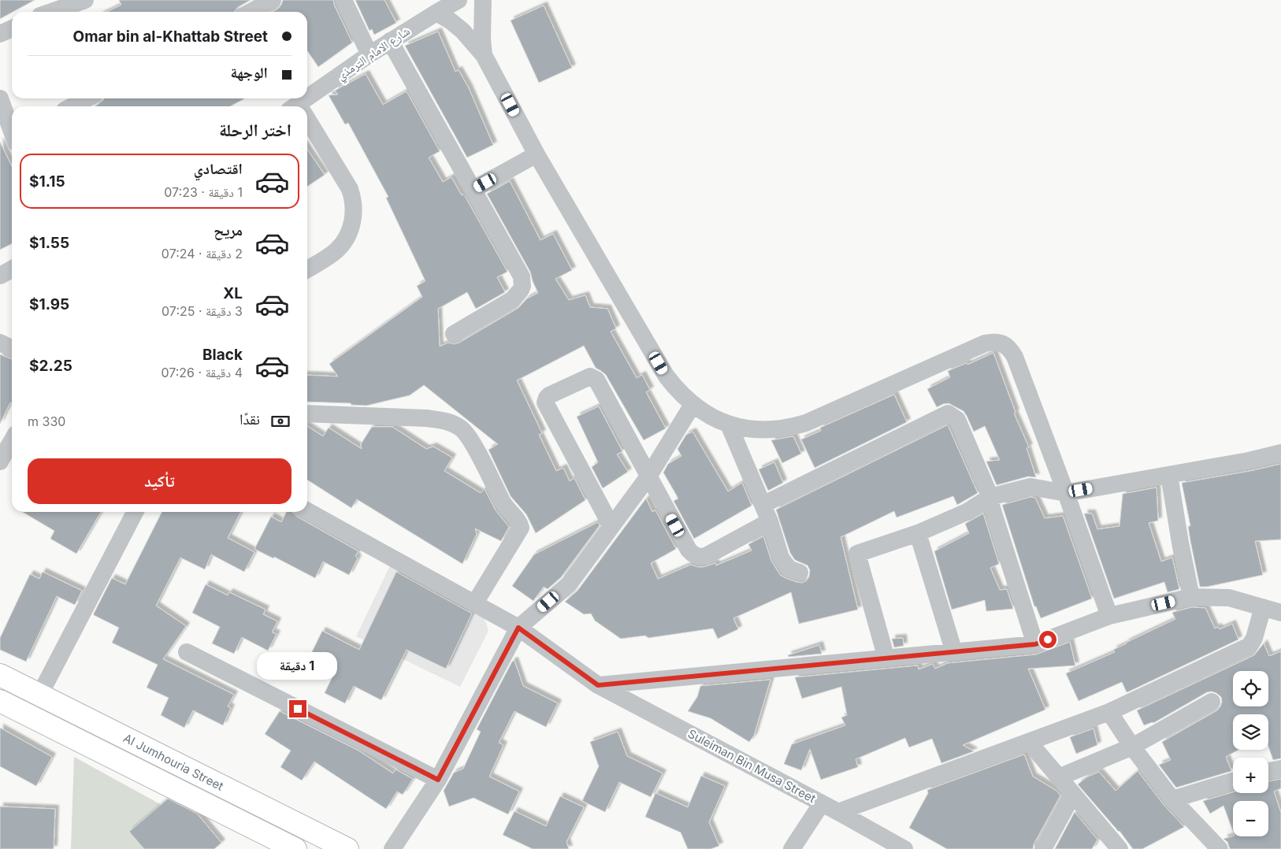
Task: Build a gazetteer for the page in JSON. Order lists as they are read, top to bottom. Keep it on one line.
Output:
{"streets":{"main road":["Al Jumhouria Street"],"street":["شارع الامام الترمذي","Suleiman Bin Musa Street"]},"page":{"banner":["Omar bin al-Khattab Street","الوجهة"],"heading":"اختر الرحلة","list":[{"name":"اقتصادي","note":"1 دقيقة · 07:23","value":"$1.15"},{"name":"مريح","note":"2 دقيقة · 07:24","value":"$1.55"},{"name":"XL","note":"3 دقيقة · 07:25","value":"$1.95"},{"name":"Black","note":"4 دقيقة · 07:26","value":"$2.25"}],"pay":["نقدًا","330 m"],"buttons":"تأكيد","bubble":"1 دقيقة","map_buttons":["+","−"]}}
